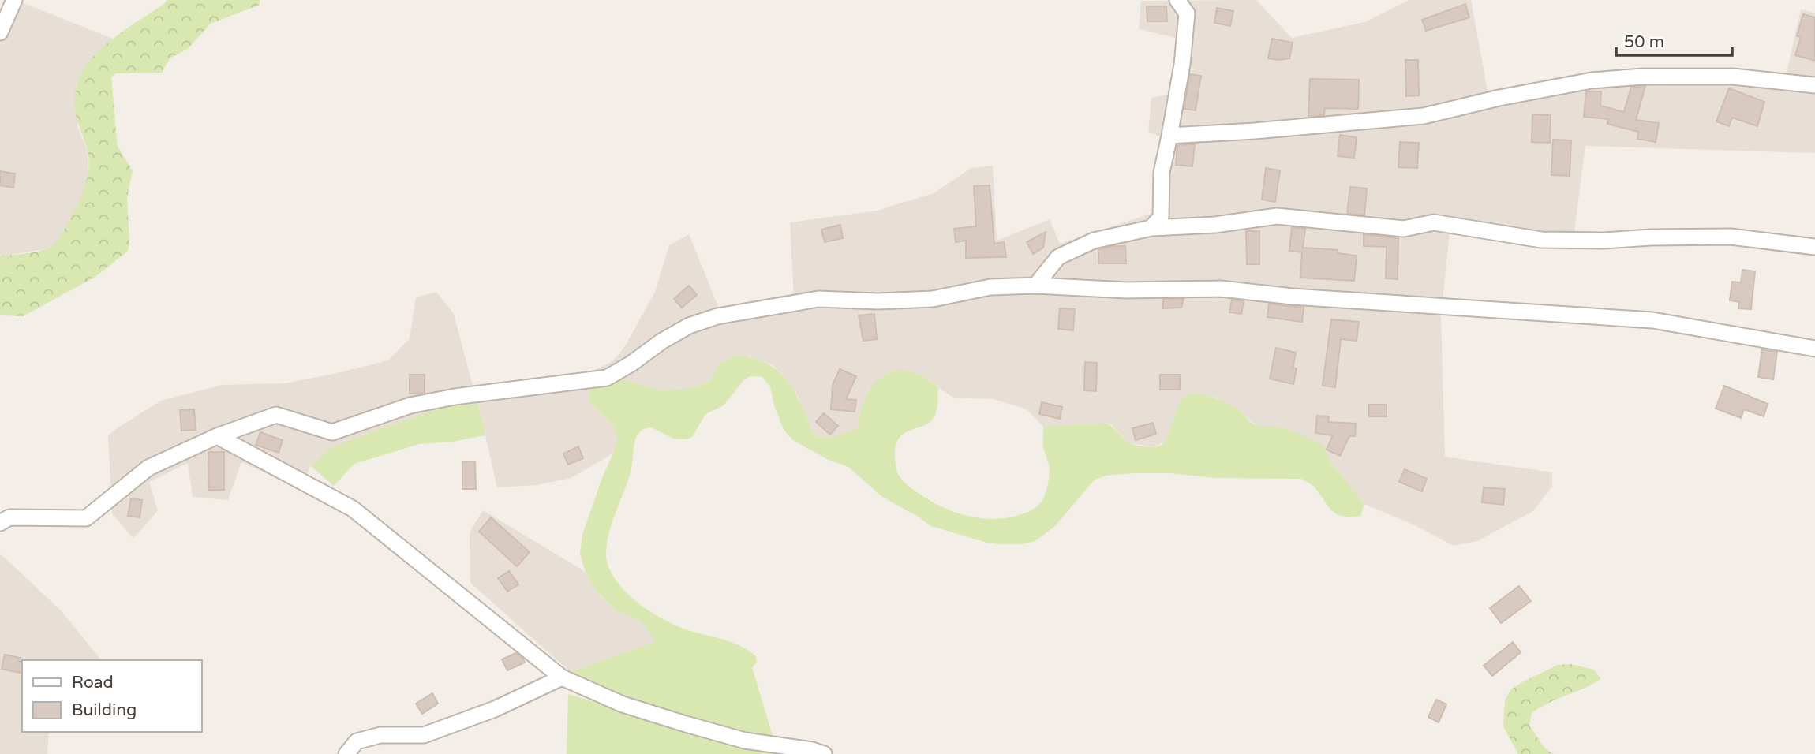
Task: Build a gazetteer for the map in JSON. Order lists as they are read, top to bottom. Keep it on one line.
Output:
{"legend":["Road","Building"],"scale_bar":"50 m"}
